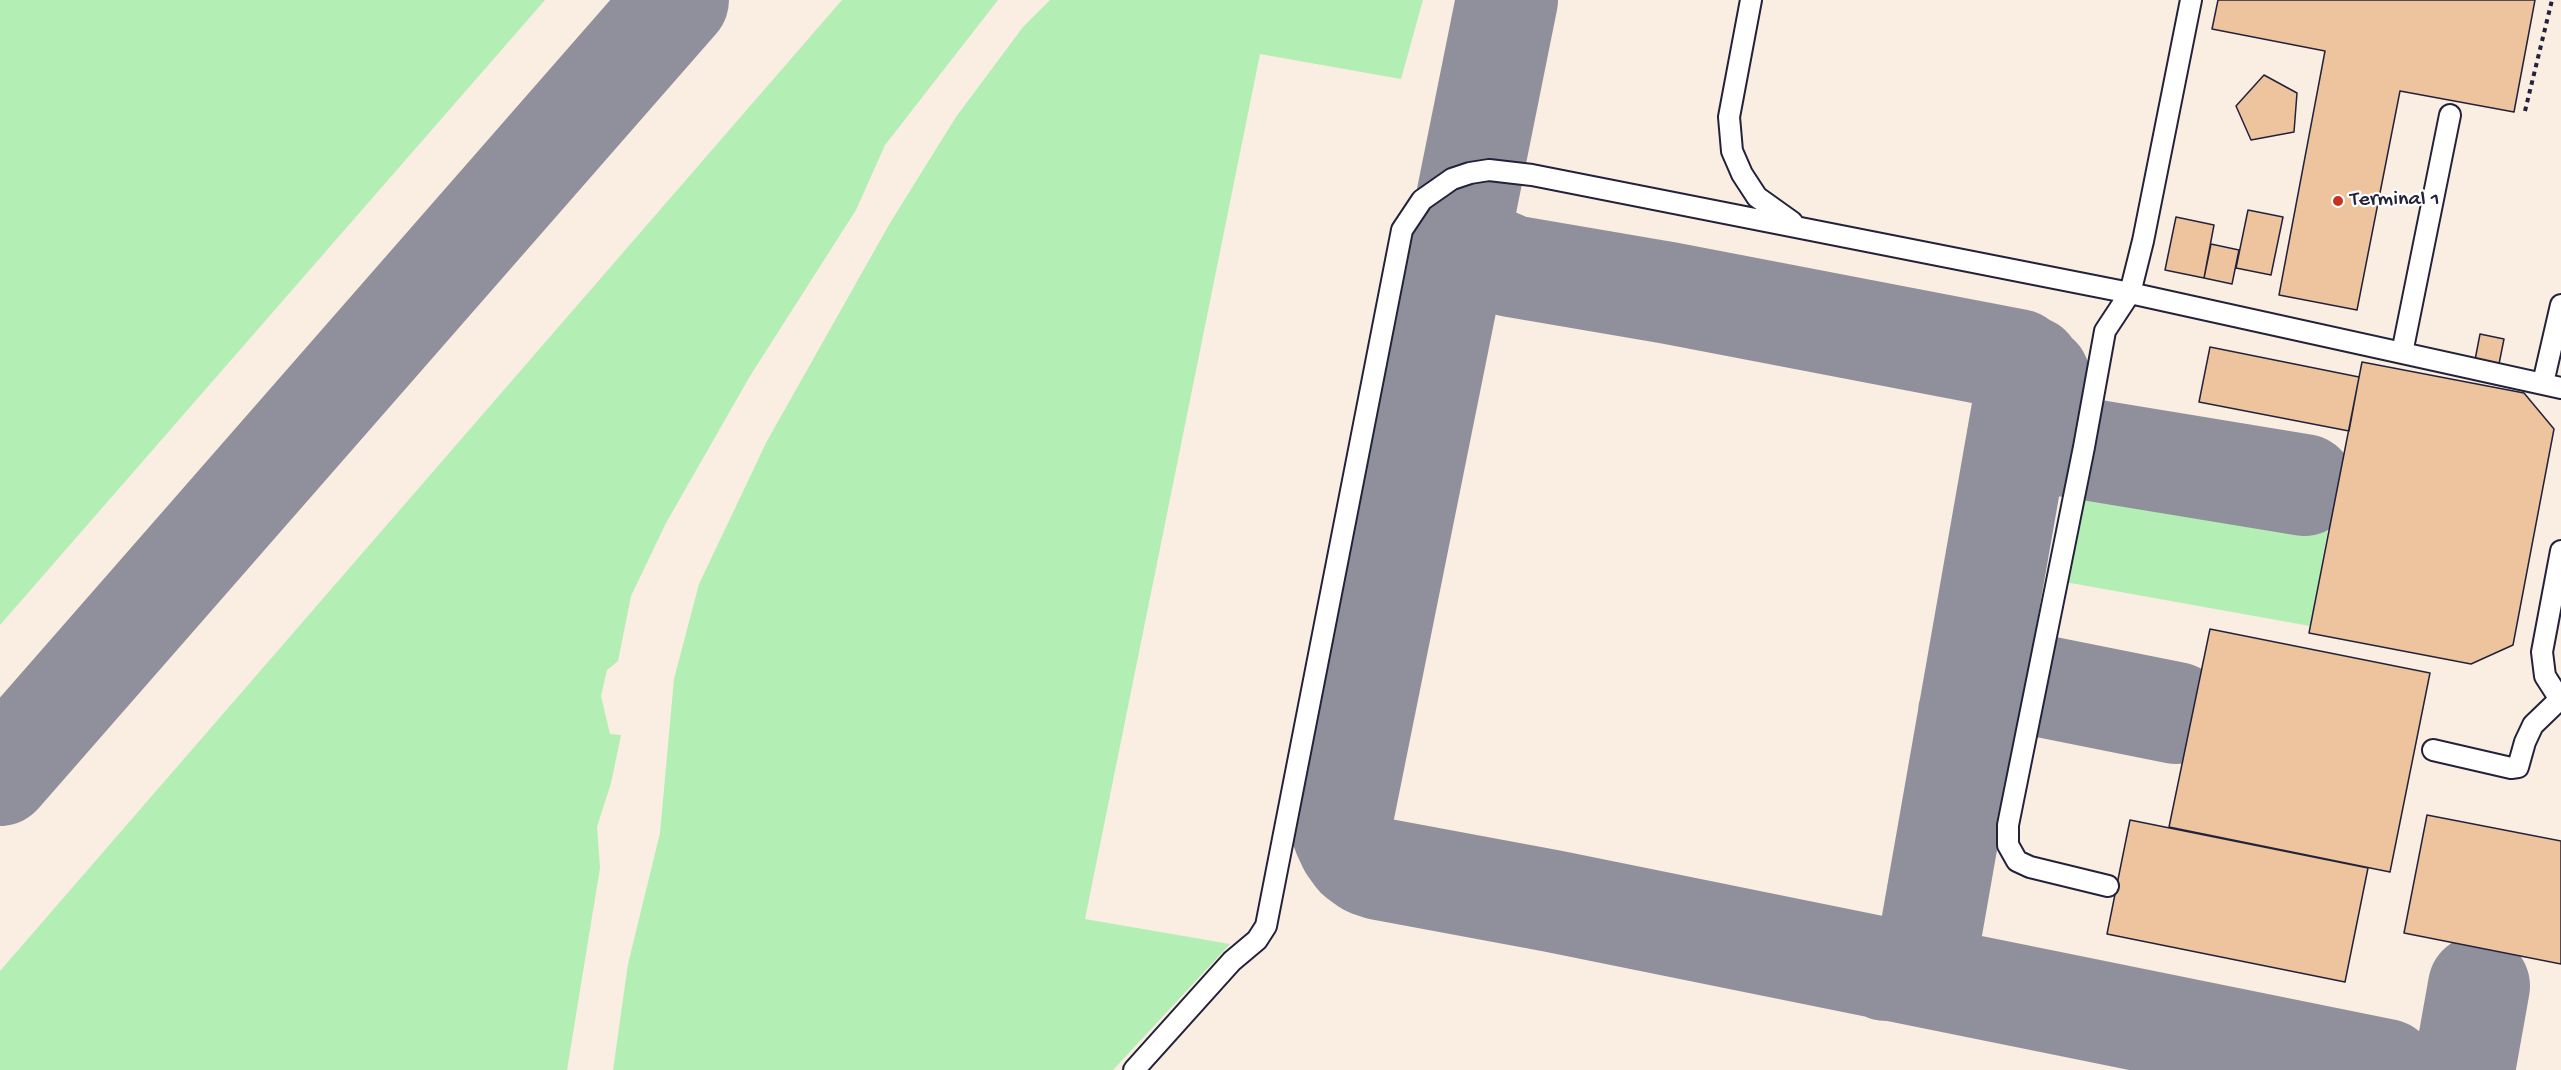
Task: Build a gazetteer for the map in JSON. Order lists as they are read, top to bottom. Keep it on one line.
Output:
{"places":["Terminal 1"]}
